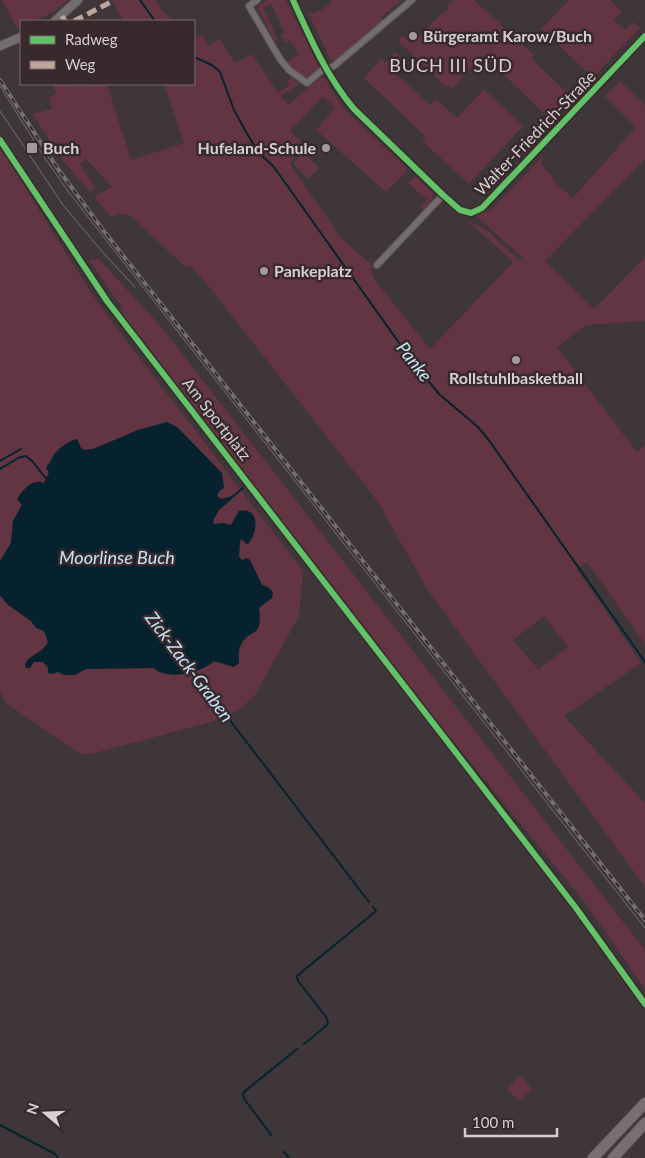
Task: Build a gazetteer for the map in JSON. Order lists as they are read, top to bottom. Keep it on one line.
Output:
{"streets":{"street":["Walter-Friedrich-Straße","Am Sportplatz"]},"districts":["BUCH III SÜD"],"water":["Panke","Moorlinse Buch","Zick-Zack-Graben"],"places":{"other":["Bürgeramt Karow/Buch","Hufeland-Schule","Pankeplatz","Rollstuhlbasketball"],"transit":["Buch"]},"legend":["Radweg","Weg"],"scale_bar":"100 m","north":"left"}
